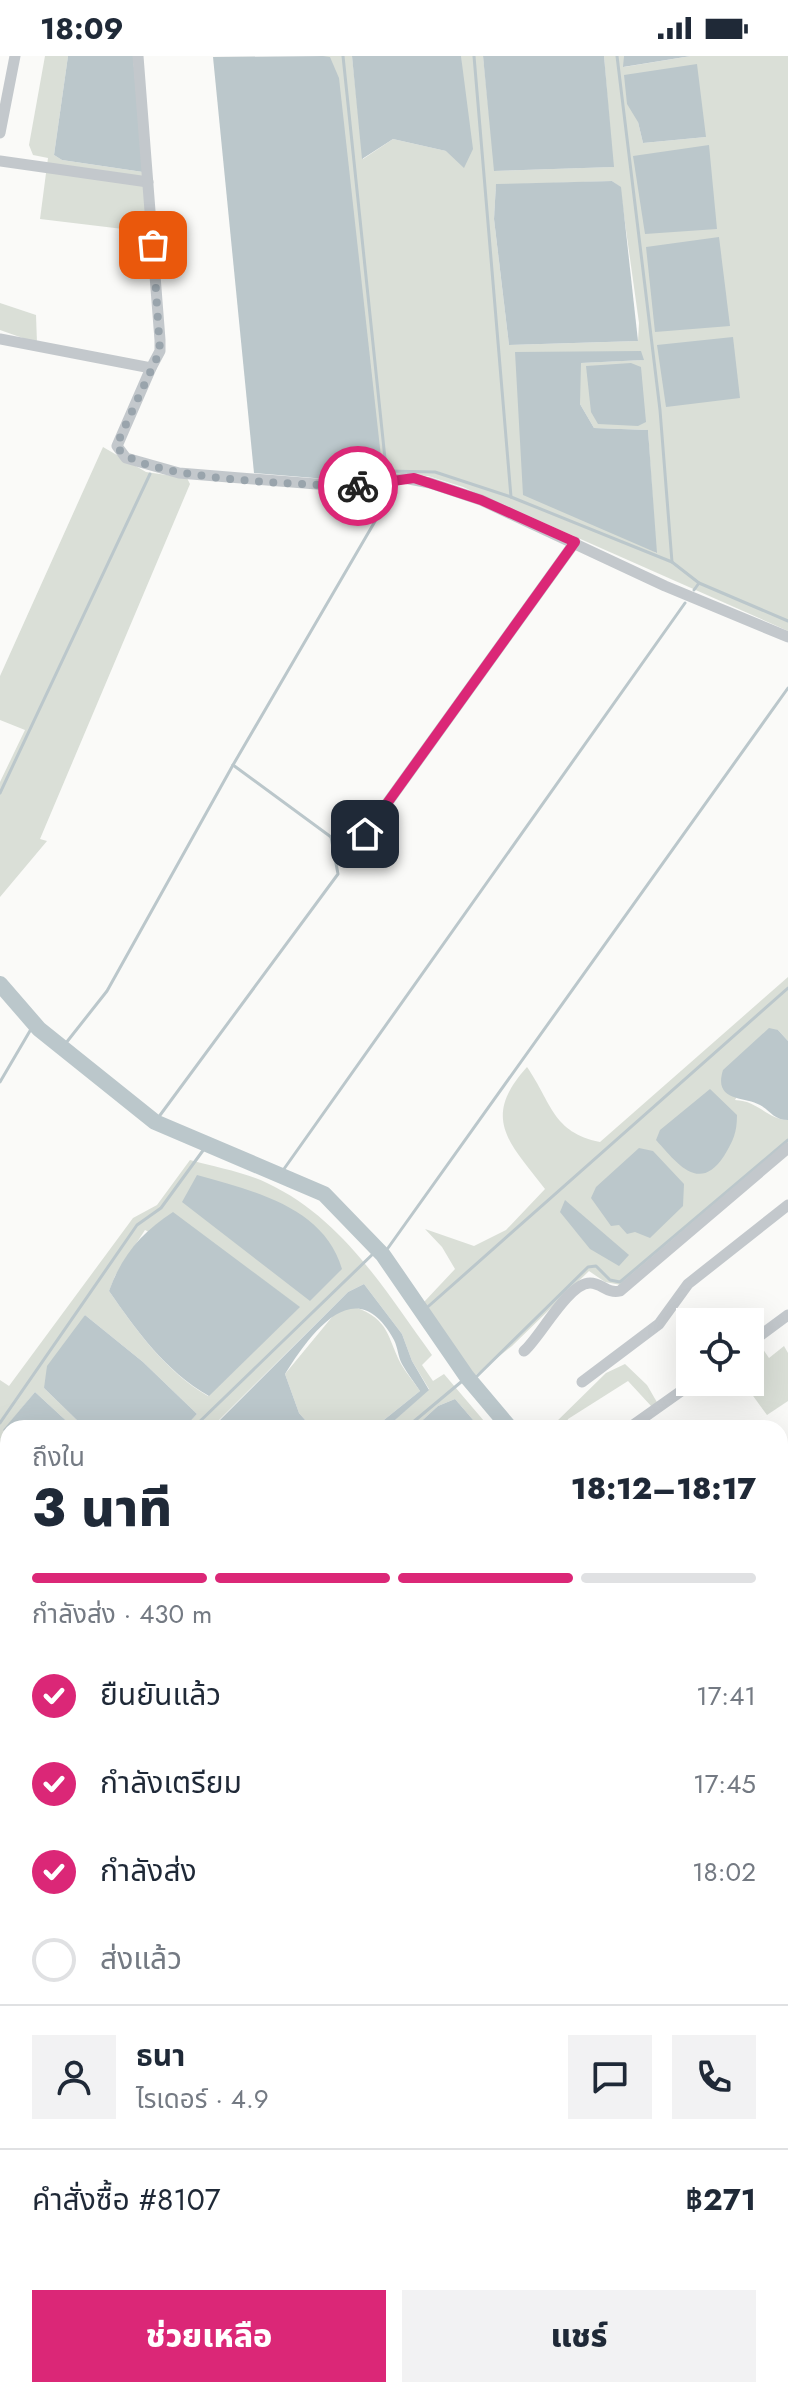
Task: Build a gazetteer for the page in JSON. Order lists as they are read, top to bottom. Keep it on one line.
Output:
{"page":{"status":"18:09","heading":["3 นาที","ถึงใน","18:12–18:17"],"panel":["ธนา","ไรเดอร์ · 4.9","คำสั่งซื้อ #8107","฿271"],"bar":"กำลังส่ง · 430 m","list":[["ยืนยันแล้ว","17:41"],["กำลังเตรียม","17:45"],["กำลังส่ง","18:02"],"ส่งแล้ว"],"buttons":["ช่วยเหลือ","แชร์"]}}
